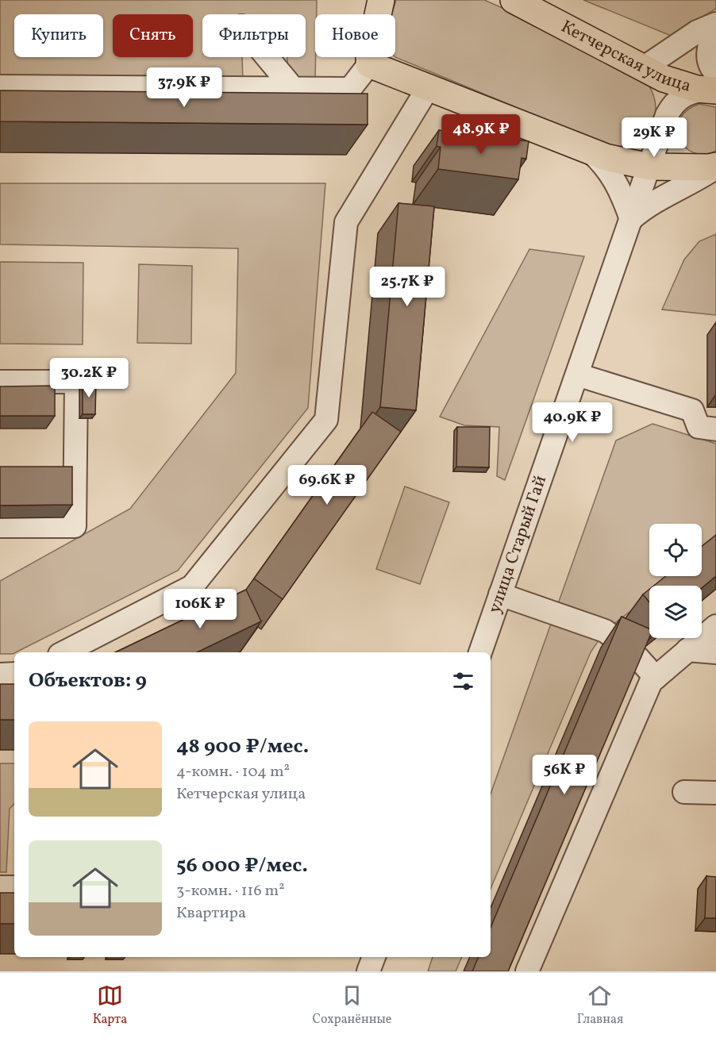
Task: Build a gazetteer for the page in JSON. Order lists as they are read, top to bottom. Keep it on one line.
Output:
{"streets":{"main road":["Кетчерская улица"],"street":["улица Старый Гай"]},"crossings":[["Кетчерская улица","улица Старый Гай"]],"page":{"chip":["Купить","Снять","Фильтры","Новое"],"price":["37.9K ₽","48.9K ₽","29K ₽","25.7K ₽","30.2K ₽","40.9K ₽","69.6K ₽","106K ₽","56K ₽"],"heading":"Объектов: 9","list":[{"name":"48 900 ₽/мес.","note":"4-комн. · 104 m² · Кетчерская улица"},{"name":"56 000 ₽/мес.","note":"3-комн. · 116 m² · Квартира"}],"tabs":["Карта","Сохранённые","Главная"]}}
